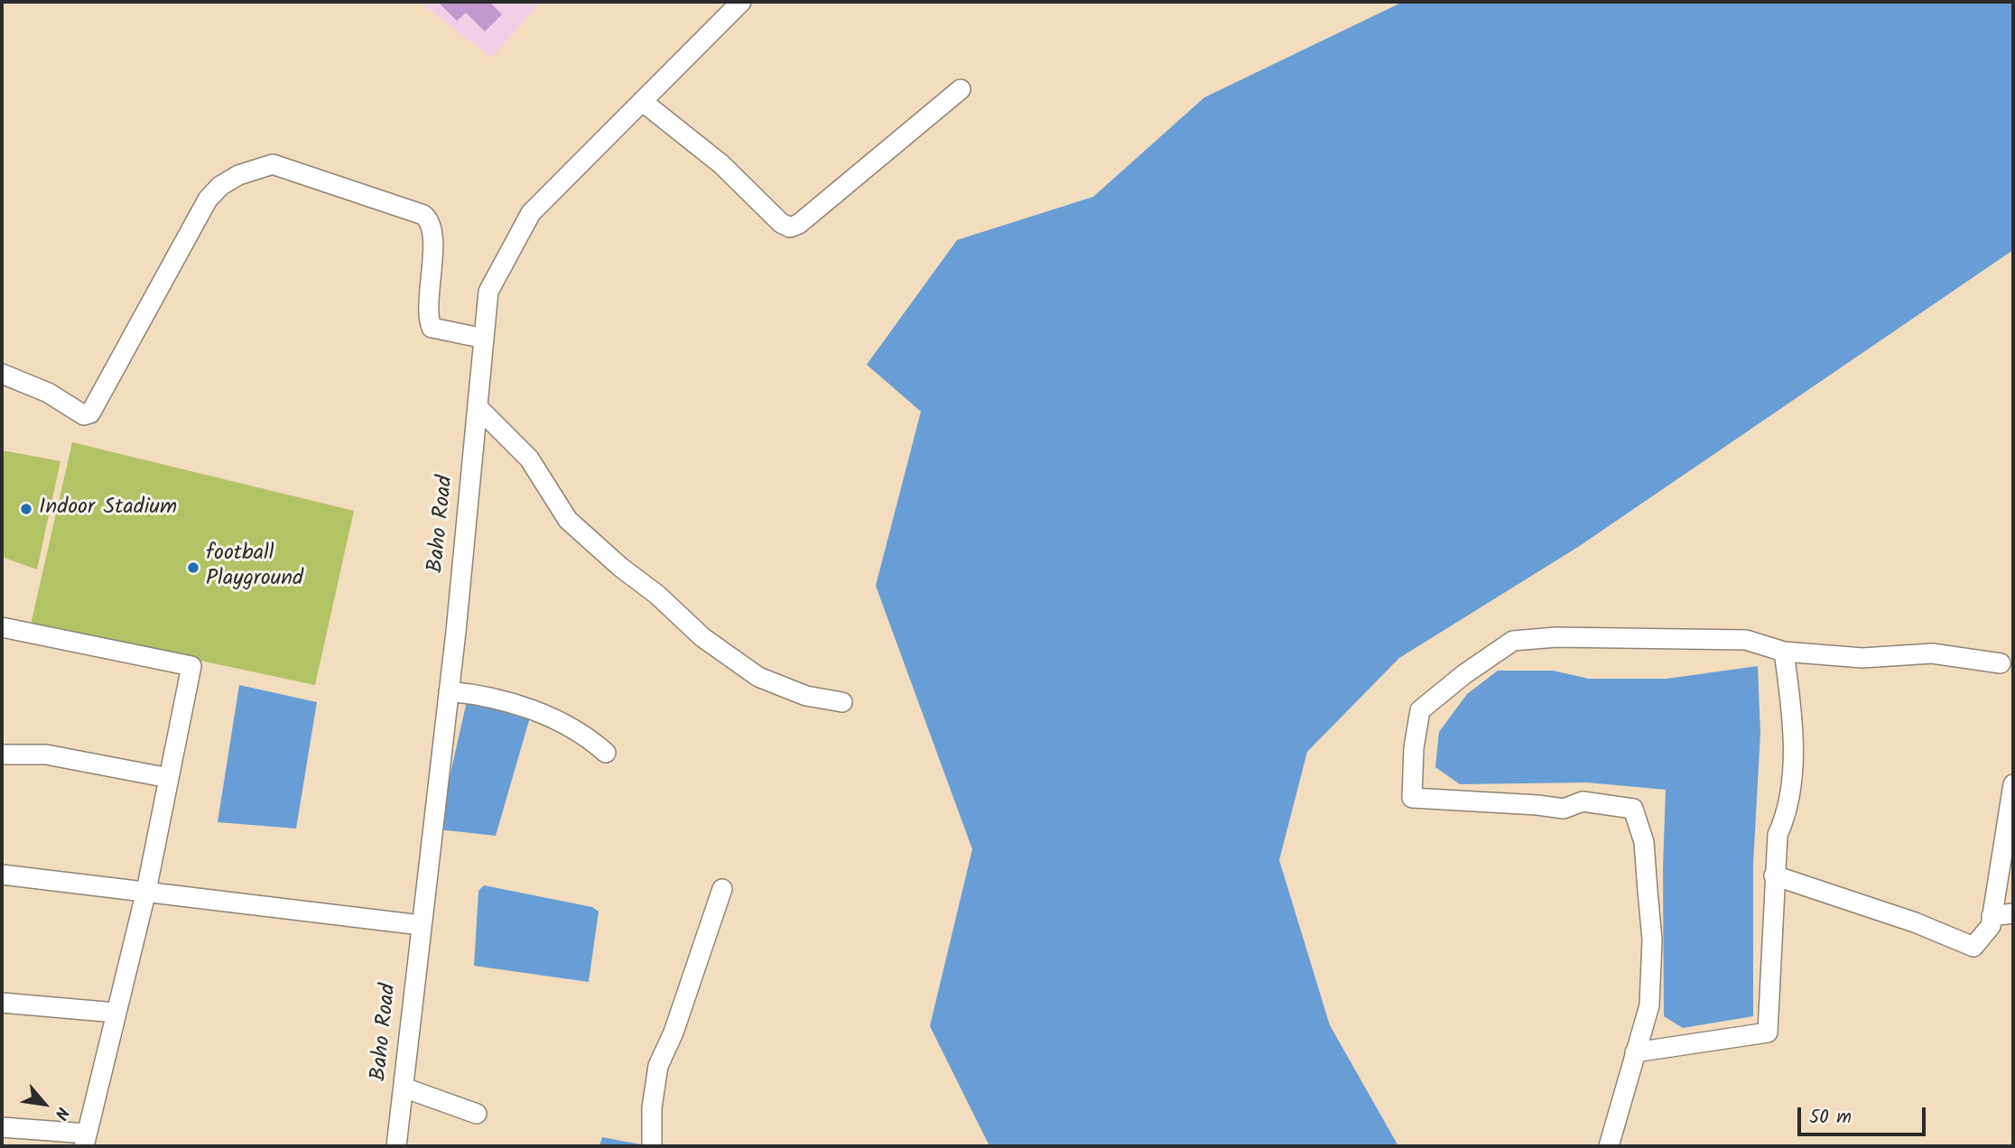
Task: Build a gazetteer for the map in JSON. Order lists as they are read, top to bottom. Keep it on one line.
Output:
{"streets":{"street":["Baho Road"]},"places":["Indoor Stadium","football Playground"],"scale_bar":"50 m","north":"bottom right"}
